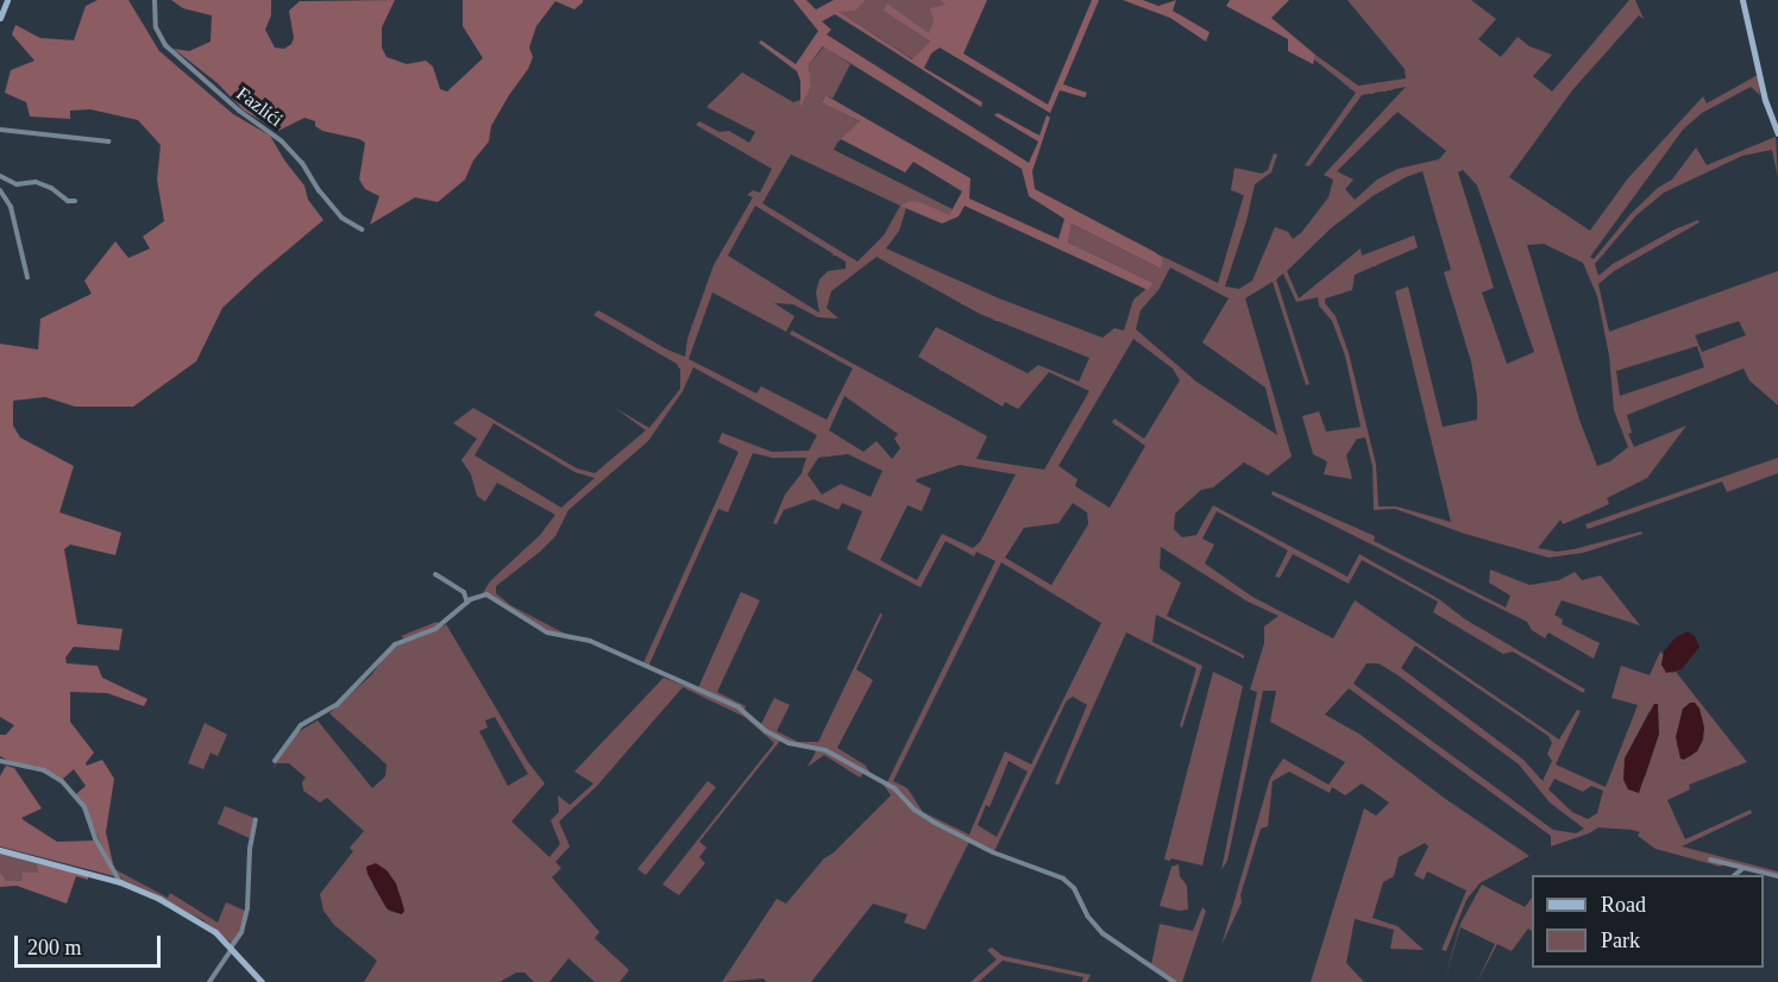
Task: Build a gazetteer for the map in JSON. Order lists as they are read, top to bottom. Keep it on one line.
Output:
{"streets":{"street":["Fazlići"]},"legend":["Road","Park"],"scale_bar":"200 m"}
